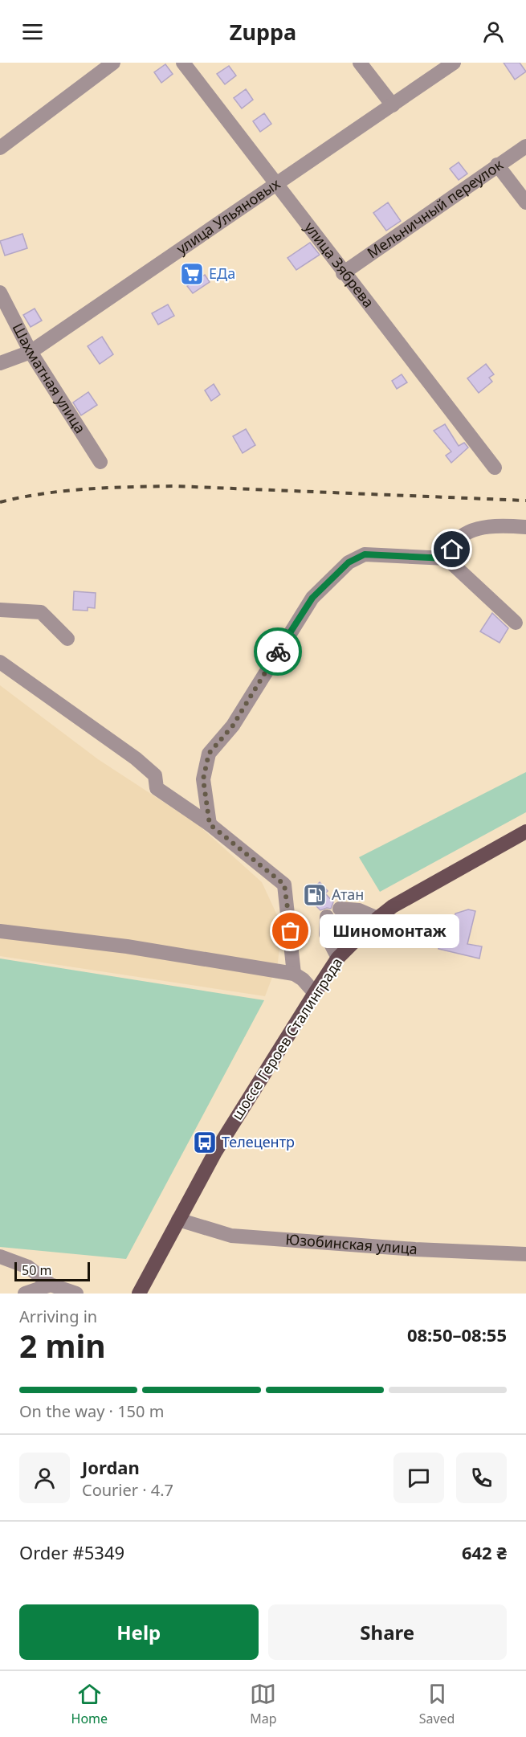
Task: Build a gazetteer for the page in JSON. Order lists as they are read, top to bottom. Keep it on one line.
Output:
{"streets":{"main road":["шоссе Героев Сталинграда"],"street":["Мельничный переулок","улица Ульяновых","улица Зябрева","Шахматная улица","Юзобинская улица"]},"crossings":[["Мельничный переулок","улица Зябрева"],["улица Ульяновых","улица Зябрева"],["улица Ульяновых","Шахматная улица"],["шоссе Героев Сталинграда","Юзобинская улица"]],"places":{"supermarket":["ЕДа"],"fuel station":["Атан"],"other":["Шиномонтаж"],"bus stop":["Телецентр"]},"scale_bar":"50 m","page":{"header":"Zuppa","bubble":"Шиномонтаж","scale":"50 m","heading":["2 min","Arriving in","08:50–08:55"],"panel":["Jordan","Courier · 4.7","Order #5349","642 ₴"],"bar":"On the way · 150 m","buttons":["Help","Share"],"tabs":["Home","Map","Saved"]}}
